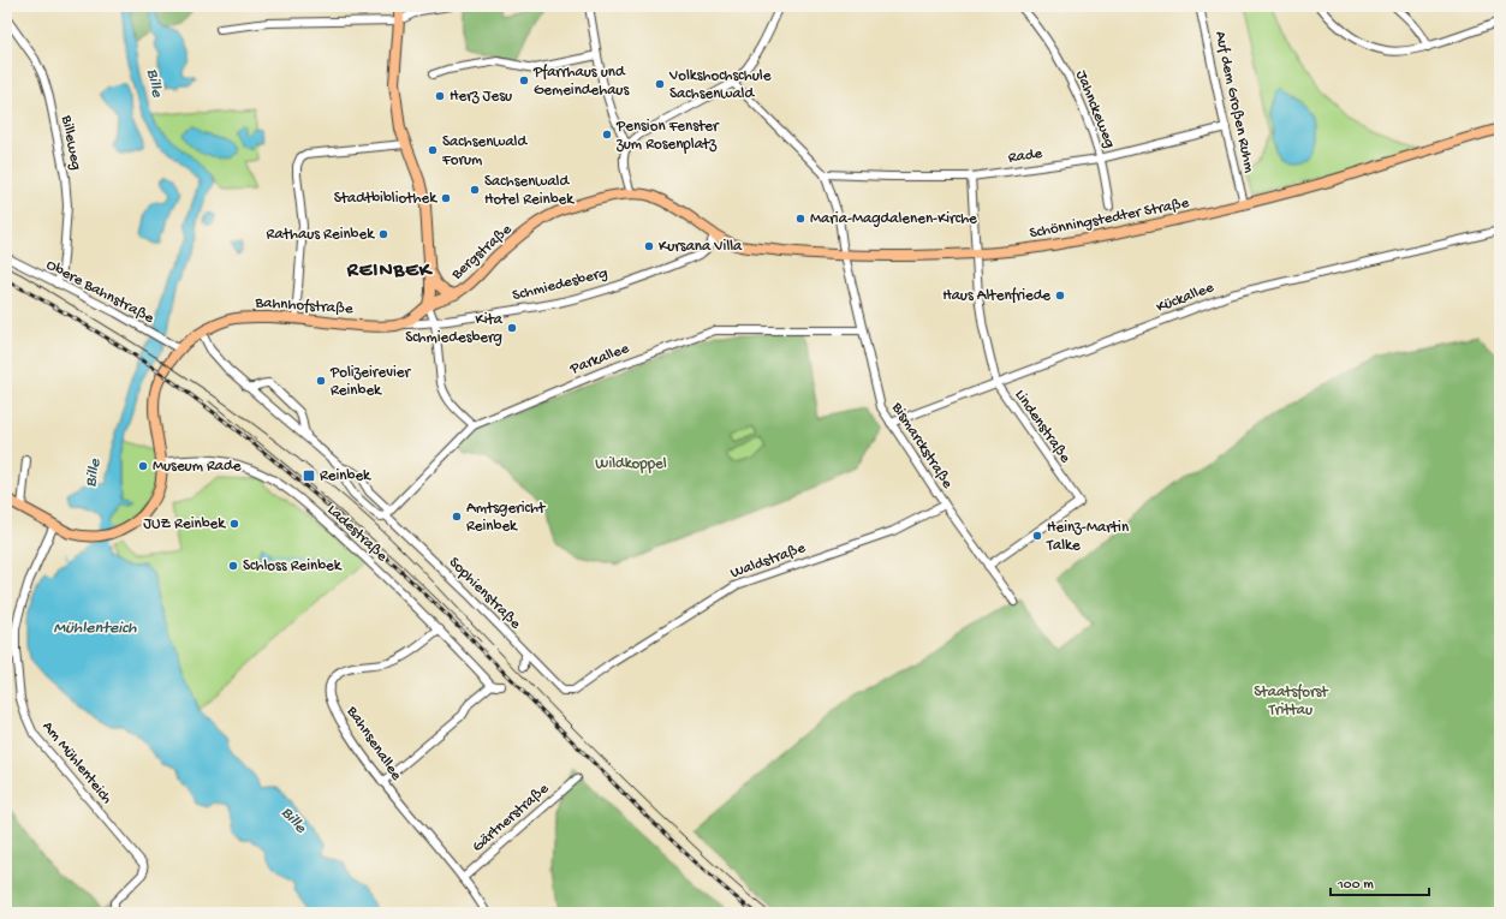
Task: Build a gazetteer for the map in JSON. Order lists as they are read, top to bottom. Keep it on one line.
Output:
{"streets":{"main road":["Schönningstedter Straße","Bergstraße","Bahnhofstraße"],"street":["Auf dem Großen Ruhm","Jahnckeweg","Billeweg","Rade","Schmiedesberg","Obere Bahnstraße","Kückallee","Parkallee","Lindenstraße","Bismarckstraße","Ladestraße","Waldstraße","Sophienstraße","Bahnsenallee","Am Mühlenteich","Gärtnerstraße"]},"crossings":[["Auf dem Großen Ruhm","Rade"],["Auf dem Großen Ruhm","Schönningstedter Straße"],["Jahnckeweg","Rade"],["Billeweg","Obere Bahnstraße"],["Rade","Lindenstraße"],["Rade","Bismarckstraße"],["Schönningstedter Straße","Bergstraße"],["Schönningstedter Straße","Schmiedesberg"],["Schönningstedter Straße","Lindenstraße"],["Schönningstedter Straße","Bismarckstraße"],["Bergstraße","Bahnhofstraße"],["Schmiedesberg","Bahnhofstraße"],["Obere Bahnstraße","Bahnhofstraße"],["Kückallee","Lindenstraße"],["Kückallee","Bismarckstraße"],["Bahnhofstraße","Ladestraße"],["Bahnhofstraße","Sophienstraße"],["Bahnhofstraße","Am Mühlenteich"],["Parkallee","Bismarckstraße"],["Parkallee","Sophienstraße"],["Lindenstraße","Bismarckstraße"],["Bismarckstraße","Waldstraße"],["Ladestraße","Bahnsenallee"],["Waldstraße","Sophienstraße"],["Bahnsenallee","Gärtnerstraße"]],"districts":["REINBEK"],"water":["Bille","Mühlenteich"],"parks":["Wildkoppel","Staatsforst Trittau"],"places":{"other":["Pfarrhaus und Gemeindehaus","Volkshochschule Sachsenwald","Herz Jesu","Pension Fenster zum Rosenplatz","Sachsenwald Forum","Sachsenwald Hotel Reinbek","Stadtbibliothek","Maria-Magdalenen-Kirche","Rathaus Reinbek","Kursana Villa","Haus Altenfriede","Kita Schmiedesberg","Polizeirevier Reinbek","Museum Rade","Amtsgericht Reinbek","JUZ Reinbek","Heinz-Martin Talke","Schloss Reinbek"],"transit":["Reinbek"]},"scale_bar":"100 m"}
